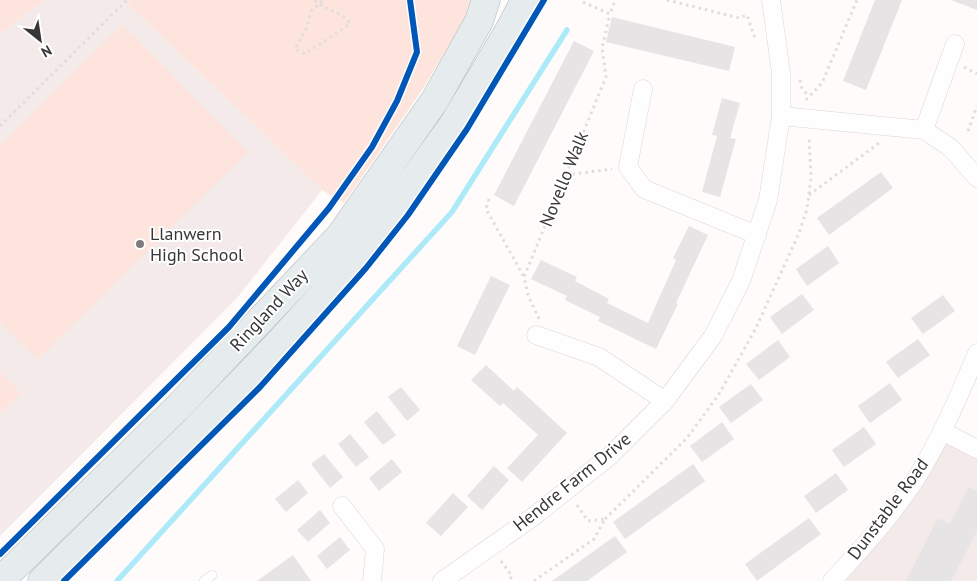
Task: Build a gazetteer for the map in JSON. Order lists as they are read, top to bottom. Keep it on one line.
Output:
{"streets":{"main road":["Ringland Way"],"street":["Hendre Farm Drive","Dunstable Road"],"path":["Novello Walk"]},"places":["Llanwern High School"],"north":"bottom right"}
